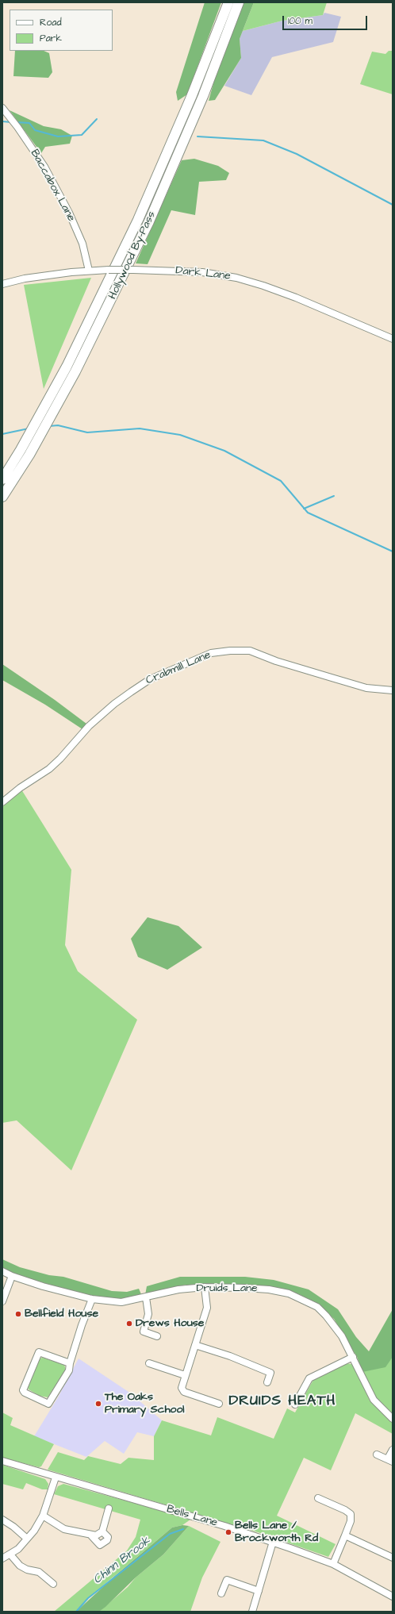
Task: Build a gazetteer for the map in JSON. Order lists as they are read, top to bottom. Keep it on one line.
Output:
{"streets":{"highway":["Hollywood By-Pass"],"street":["Baccabox Lane","Dark Lane","Crabmill Lane","Druids Lane","Bells Lane"]},"crossings":[["Baccabox Lane","Dark Lane"]],"districts":["DRUIDS HEATH"],"water":["Chinn Brook"],"places":["Bellfield House","Drews House","The Oaks Primary School","Bells Lane / Brockworth Rd"],"legend":["Road","Park"],"scale_bar":"100 m"}
